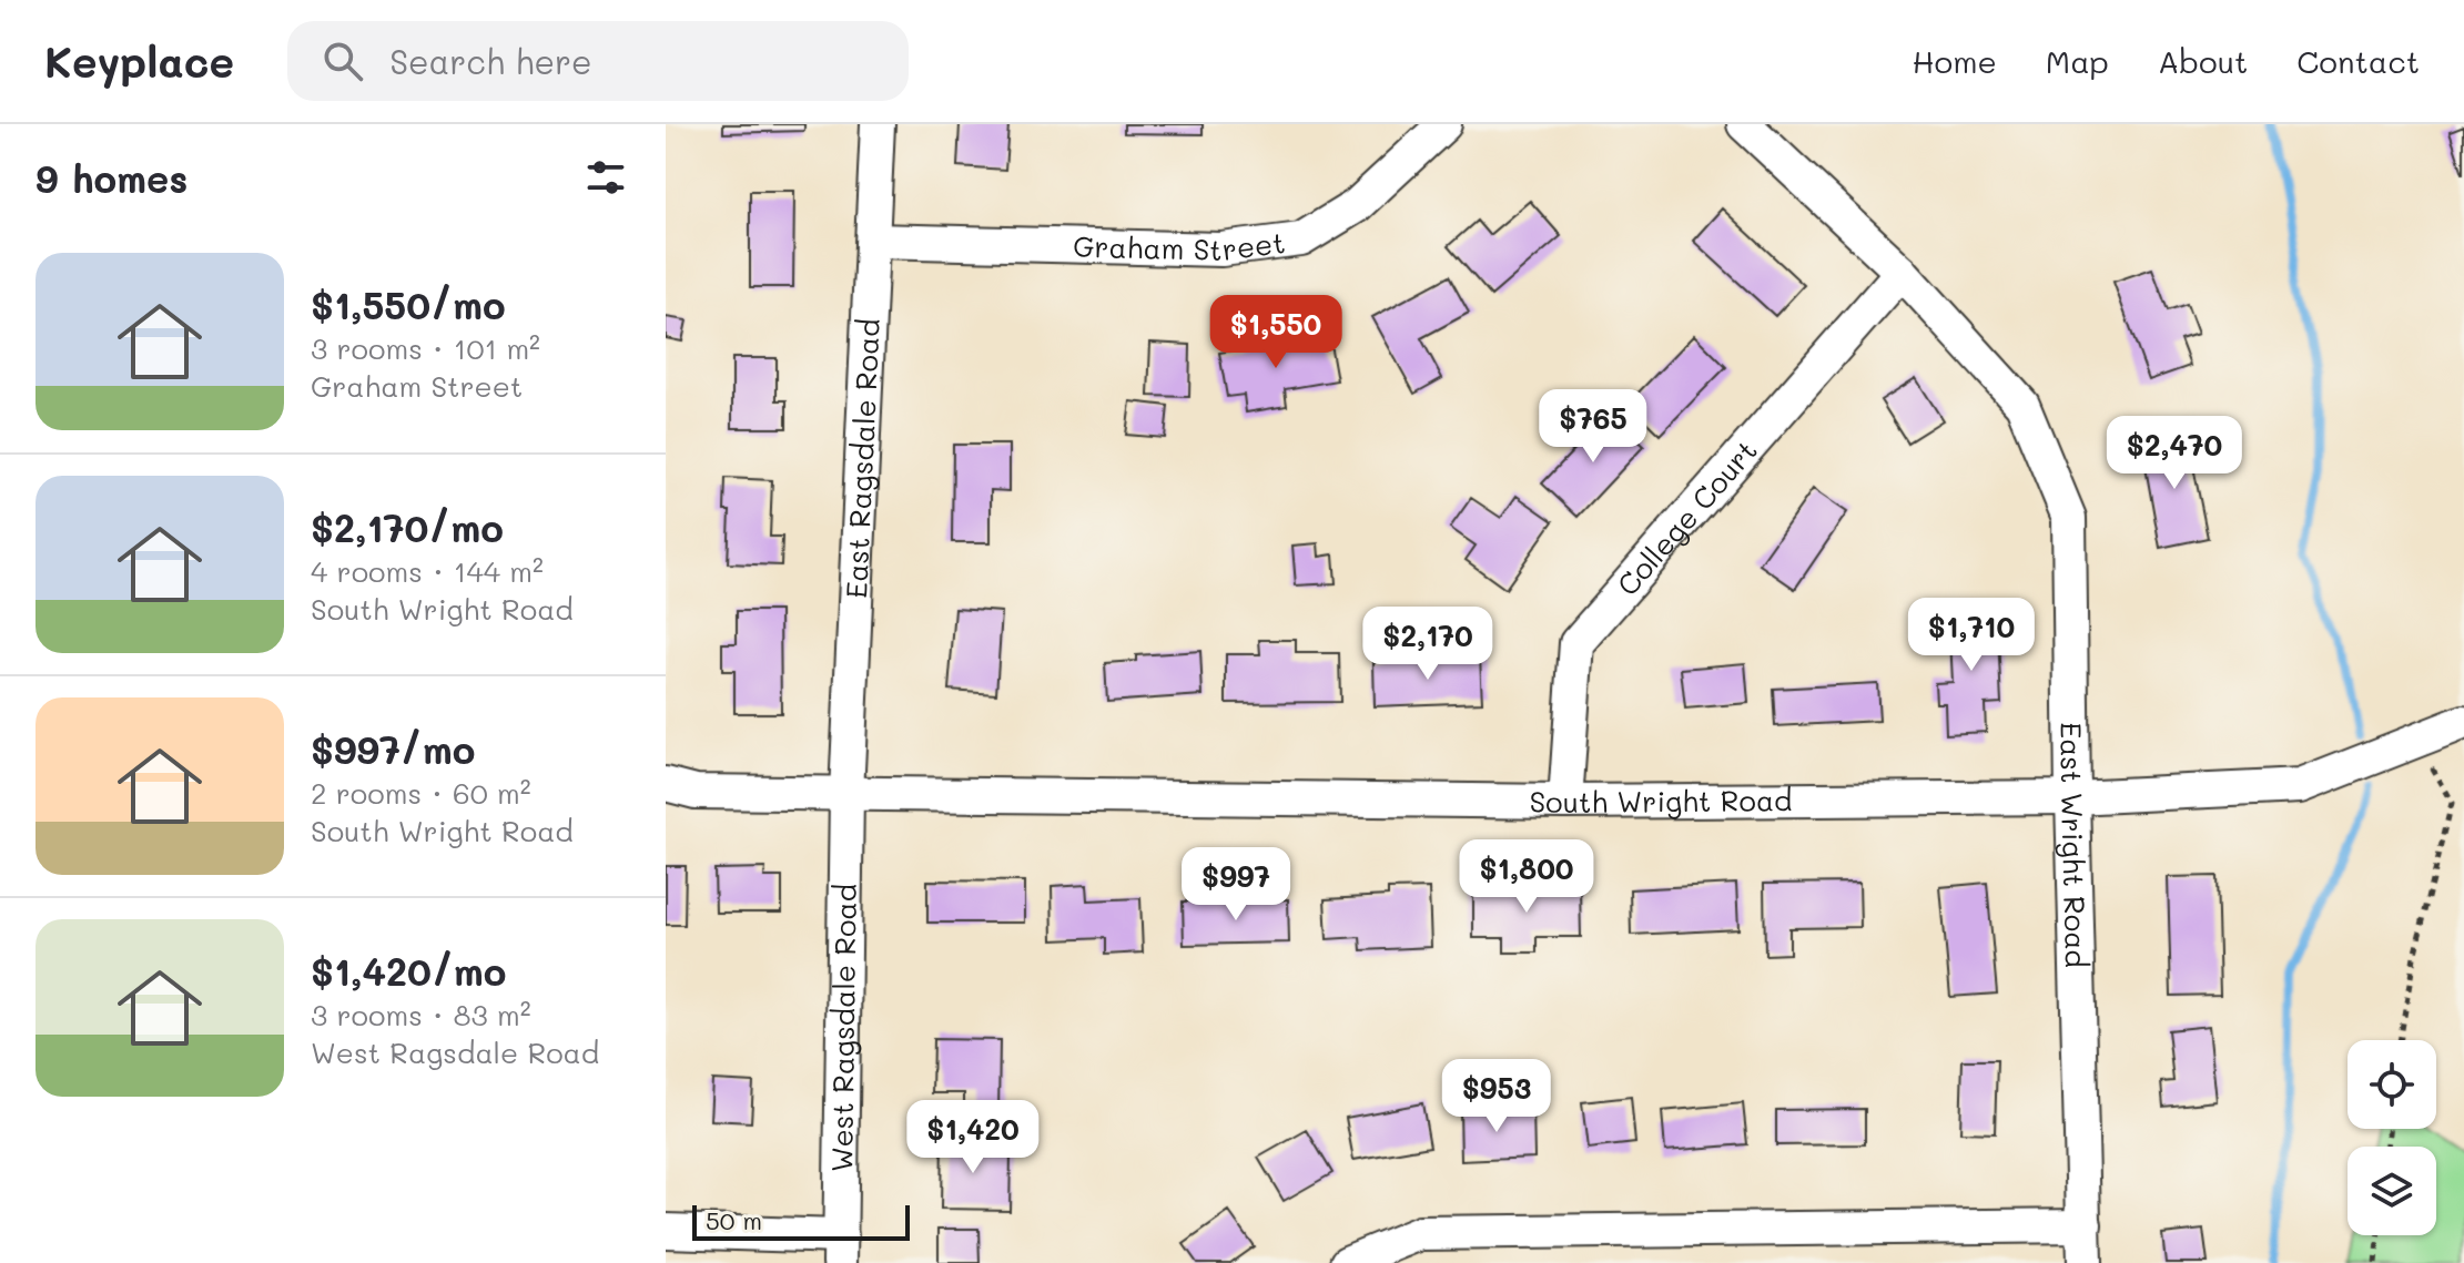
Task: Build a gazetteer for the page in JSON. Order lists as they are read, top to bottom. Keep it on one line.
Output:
{"streets":{"street":["Graham Street","East Ragsdale Road","College Court","South Wright Road","East Wright Road","West Ragsdale Road"]},"crossings":[["Graham Street","East Ragsdale Road"],["East Ragsdale Road","South Wright Road"],["East Ragsdale Road","West Ragsdale Road"],["College Court","South Wright Road"],["College Court","East Wright Road"],["South Wright Road","East Wright Road"],["South Wright Road","West Ragsdale Road"]],"scale_bar":"50 m","page":{"header":"Keyplace","search":"Search here","nav":["Home","Map","About","Contact"],"heading":"9 homes","list":[{"name":"$1,550/mo","note":"3 rooms · 101 m² · Graham Street"},{"name":"$2,170/mo","note":"4 rooms · 144 m² · South Wright Road"},{"name":"$997/mo","note":"2 rooms · 60 m² · South Wright Road"},{"name":"$1,420/mo","note":"3 rooms · 83 m² · West Ragsdale Road"}],"price":["$1,550","$765","$2,470","$1,710","$2,170","$1,800","$997","$953","$1,420"],"scale":"50 m"}}
